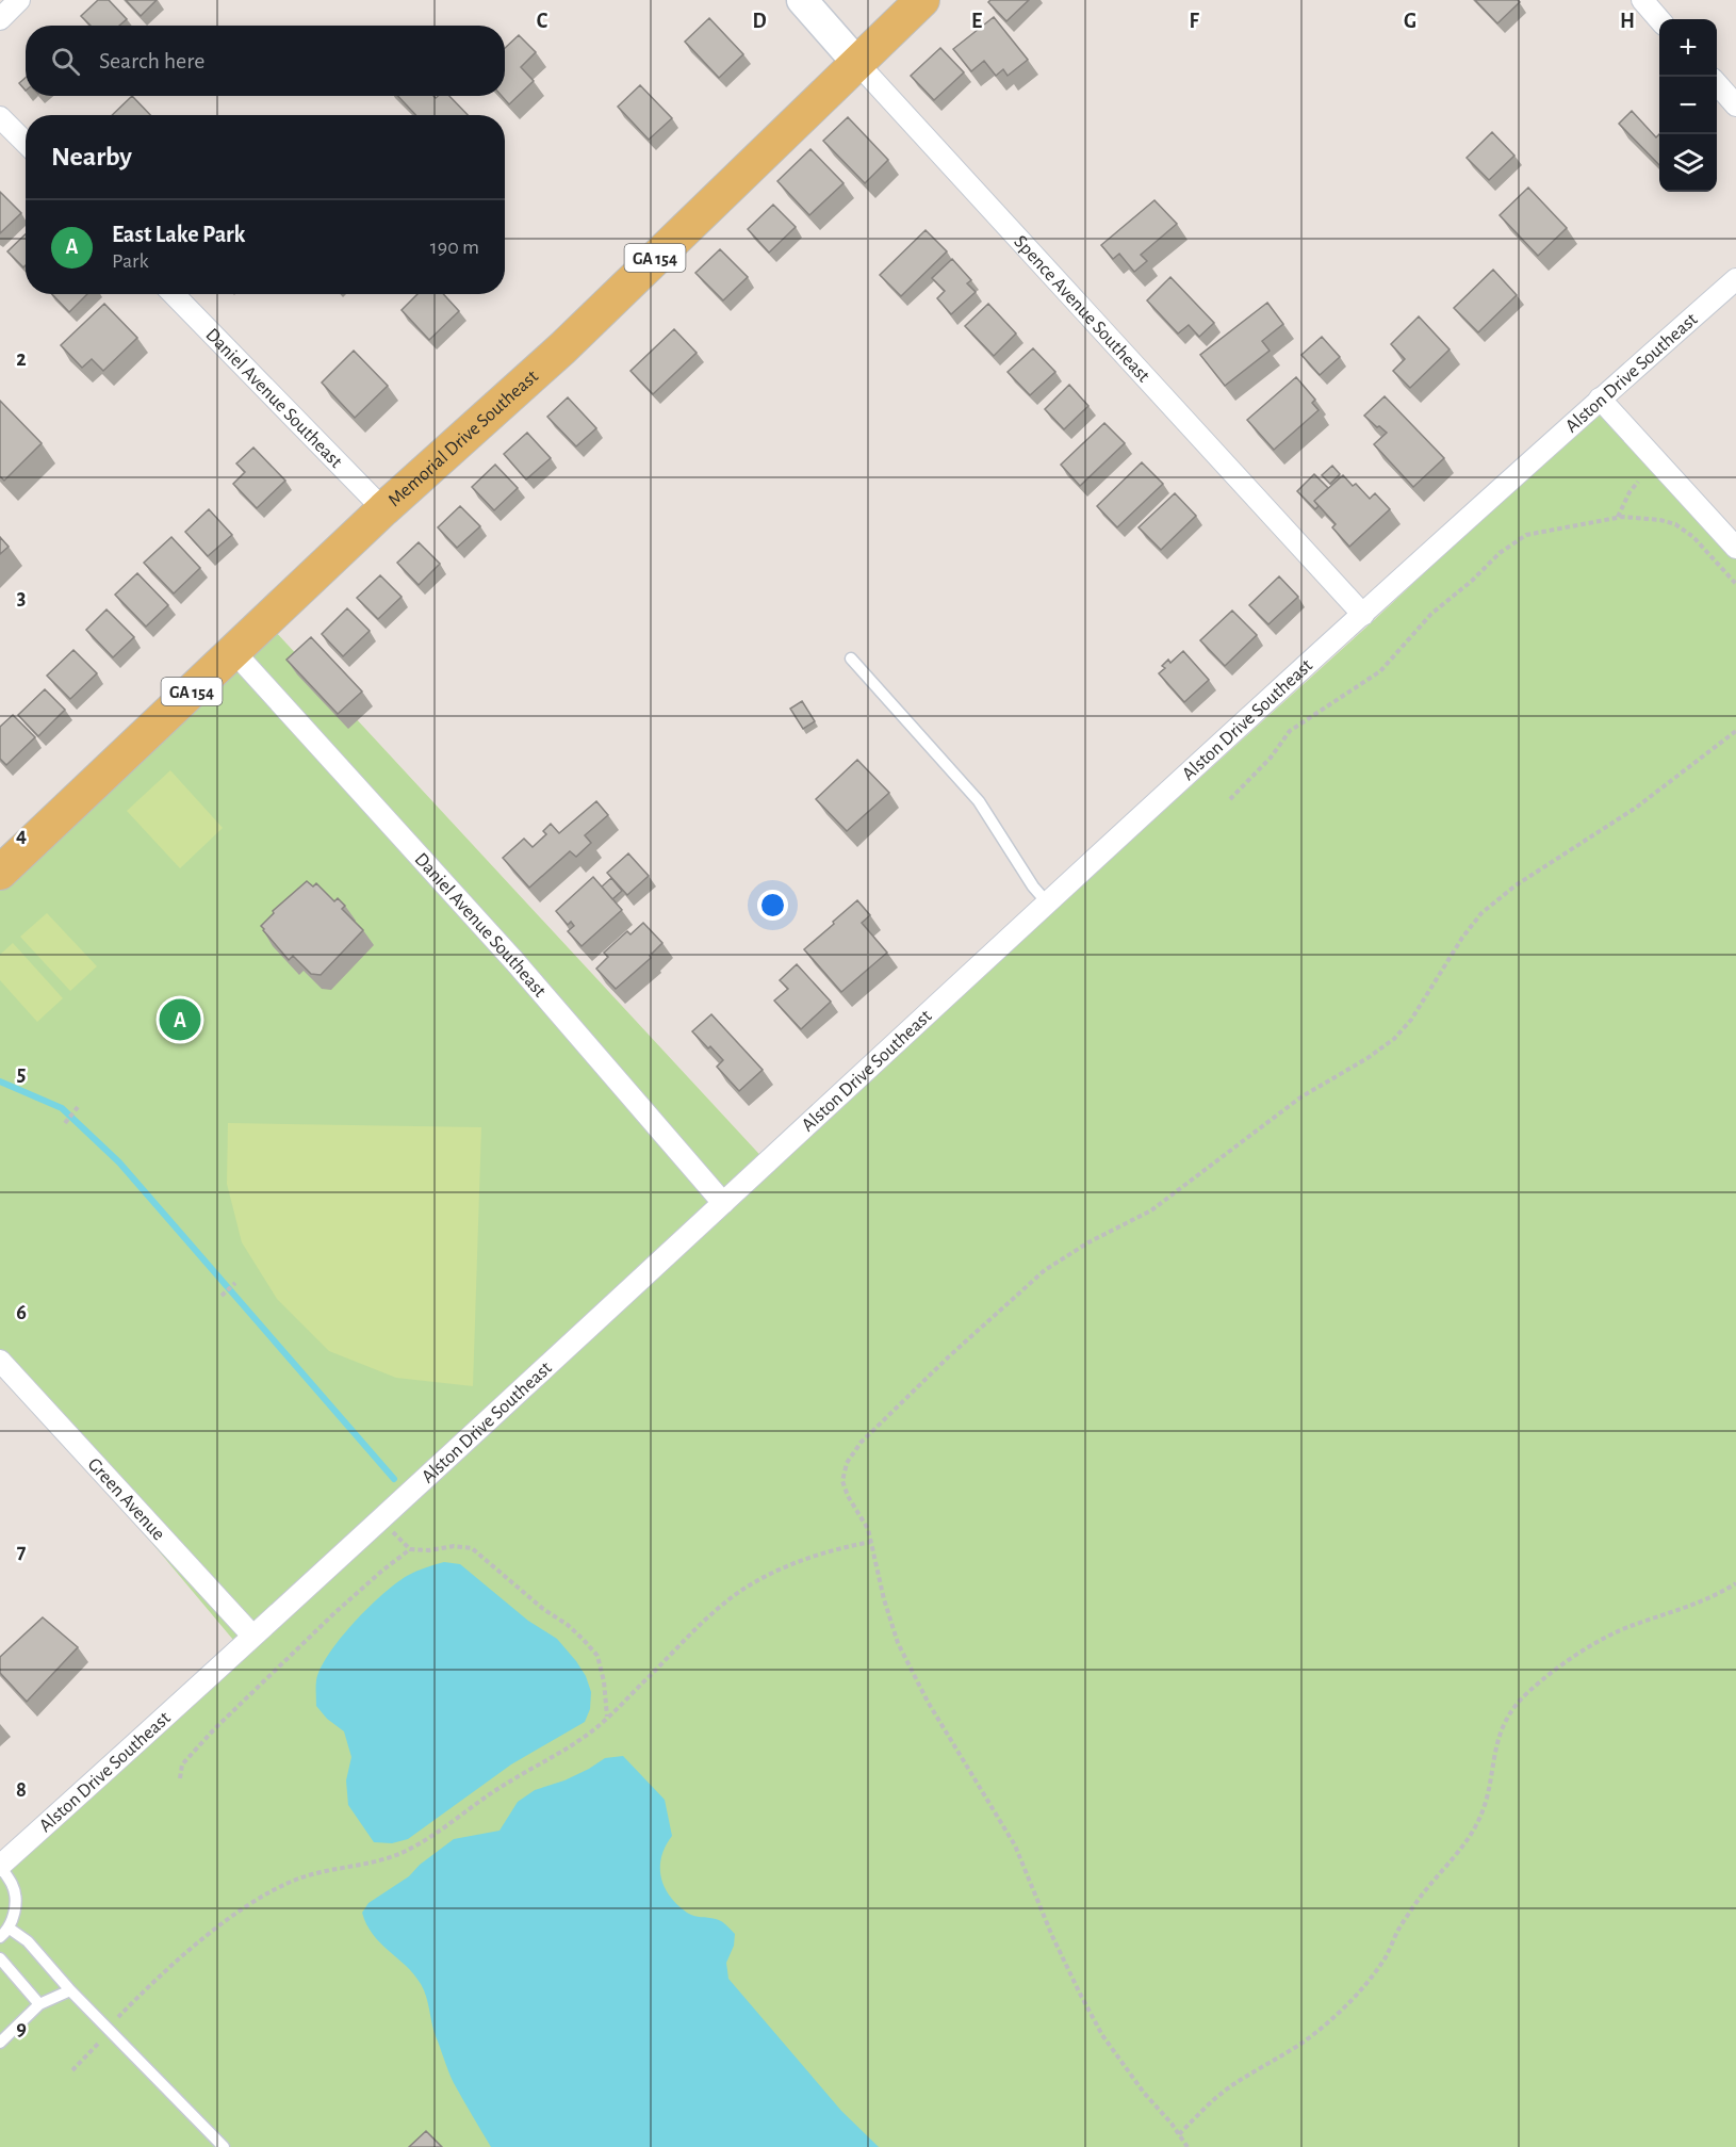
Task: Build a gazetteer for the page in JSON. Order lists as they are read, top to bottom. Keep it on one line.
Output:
{"streets":{"main road":["GA 154","Memorial Drive Southeast"],"street":["Spence Avenue Southeast","Alston Drive Southeast","Daniel Avenue Southeast","Green Avenue"]},"crossings":[["Spence Avenue Southeast","Alston Drive Southeast"],["Spence Avenue Southeast","Memorial Drive Southeast"],["Alston Drive Southeast","Daniel Avenue Southeast"],["Alston Drive Southeast","Green Avenue"],["Daniel Avenue Southeast","Memorial Drive Southeast"]],"page":{"map_buttons":["+","−"],"search":"Search here","heading":"Nearby","list":[{"mark":"A","name":"East Lake Park","note":"Park","value":"190 m"}],"pins":"A"},"grid":{"columns":["C","D","E","F","G","H"],"rows":["2","3","4","5","6","7","8","9"]}}
